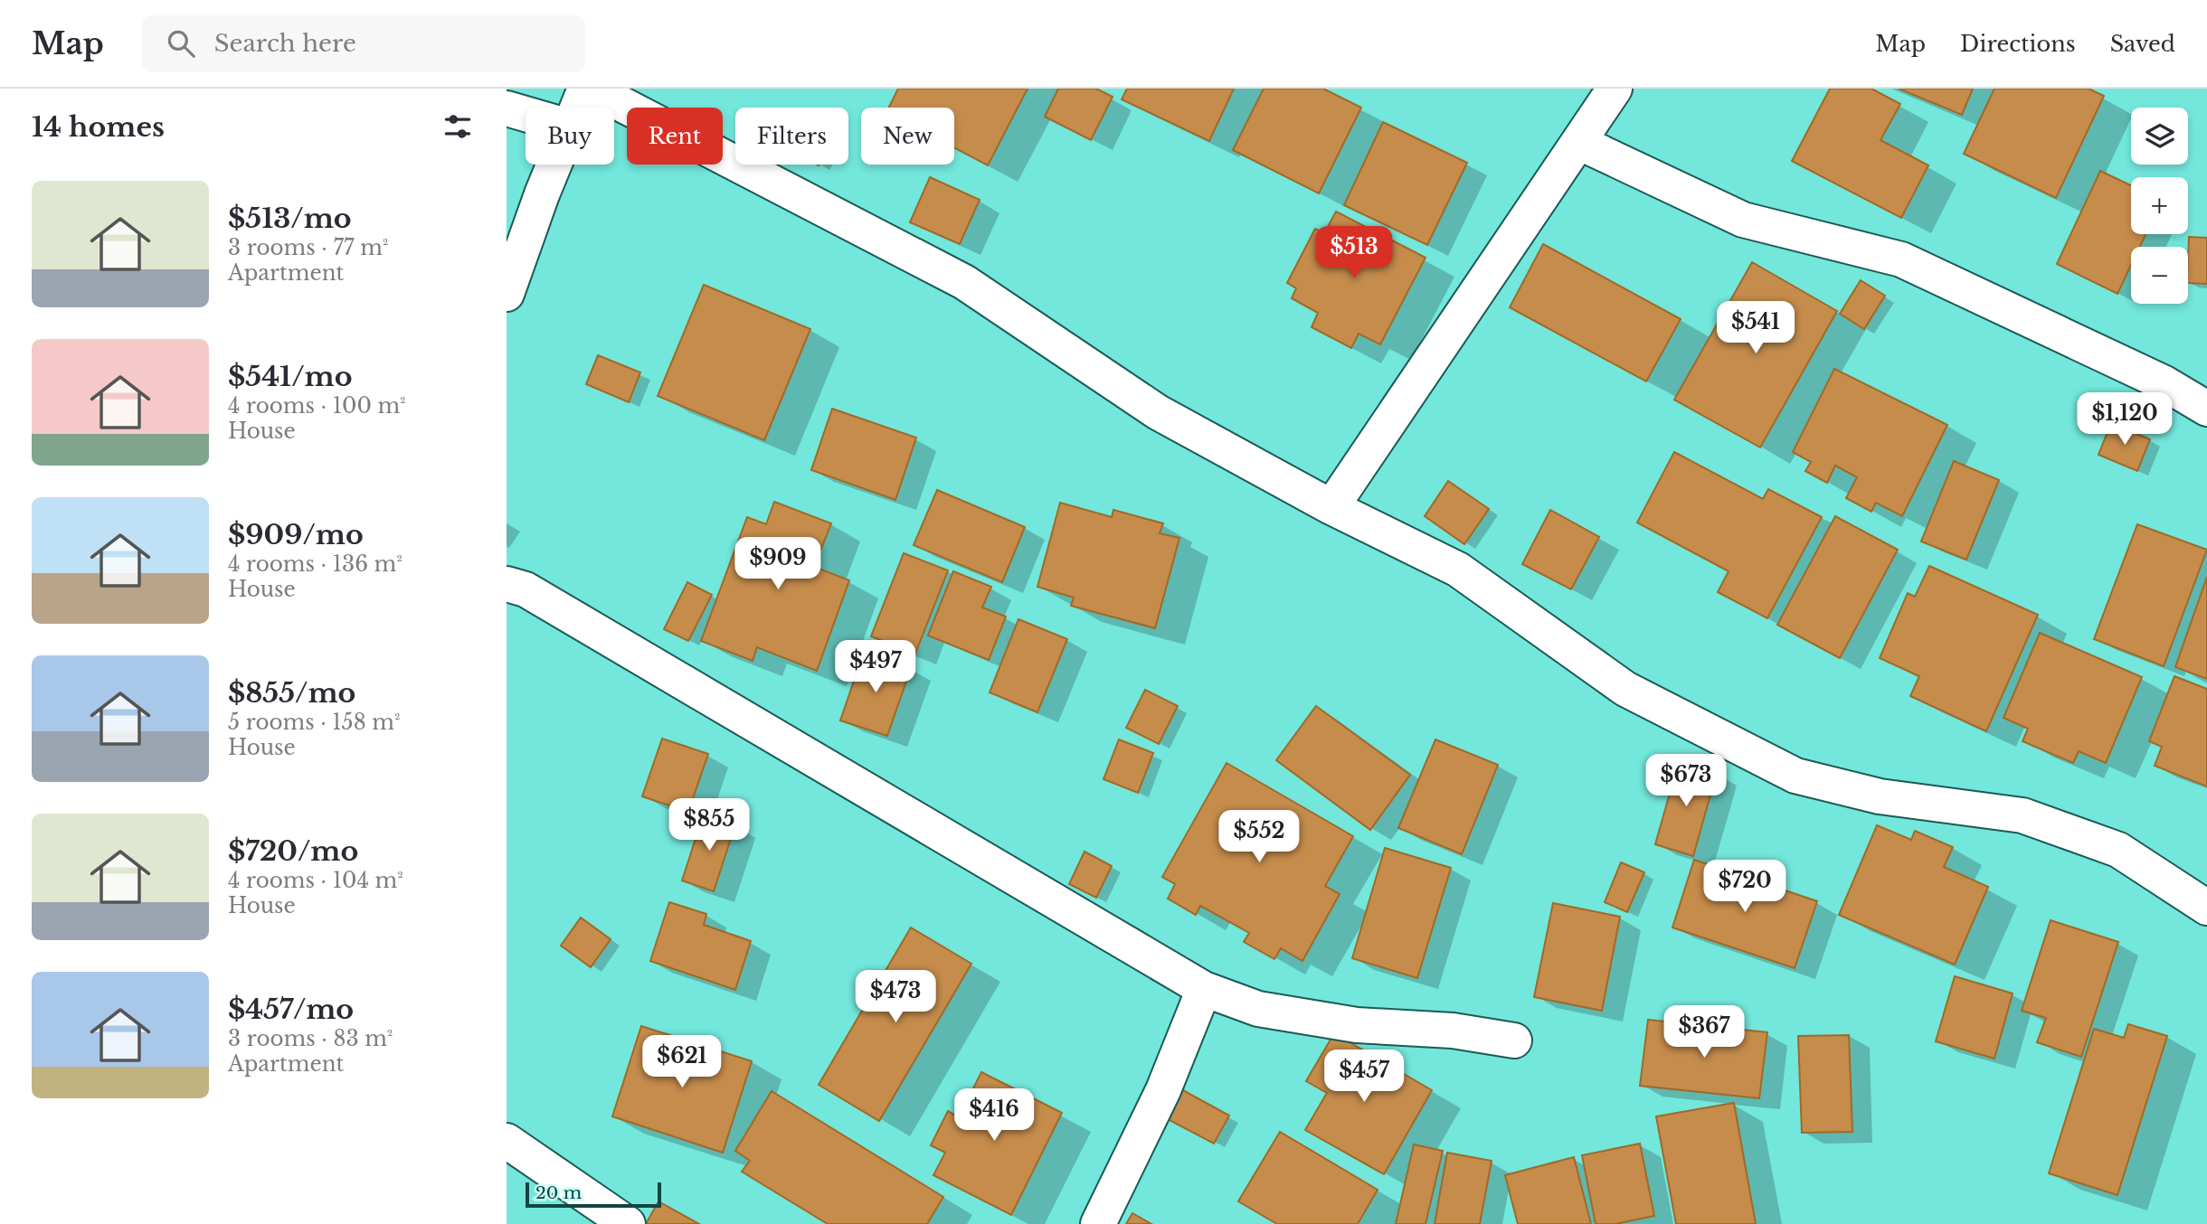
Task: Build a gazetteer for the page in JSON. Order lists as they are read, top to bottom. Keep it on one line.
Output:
{"scale_bar":"20 m","page":{"header":"Map","search":"Search here","nav":["Map","Directions","Saved"],"heading":"14 homes","map_buttons":["+","−"],"chip":["Buy","Rent","Filters","New"],"list":[{"name":"$513/mo","note":"3 rooms · 77 m² · Apartment"},{"name":"$541/mo","note":"4 rooms · 100 m² · House"},{"name":"$909/mo","note":"4 rooms · 136 m² · House"},{"name":"$855/mo","note":"5 rooms · 158 m² · House"},{"name":"$720/mo","note":"4 rooms · 104 m² · House"},{"name":"$457/mo","note":"3 rooms · 83 m² · Apartment"}],"price":["$513","$541","$1,120","$909","$497","$673","$855","$552","$720","$473","$367","$621","$457","$416"],"scale":"20 m"}}
